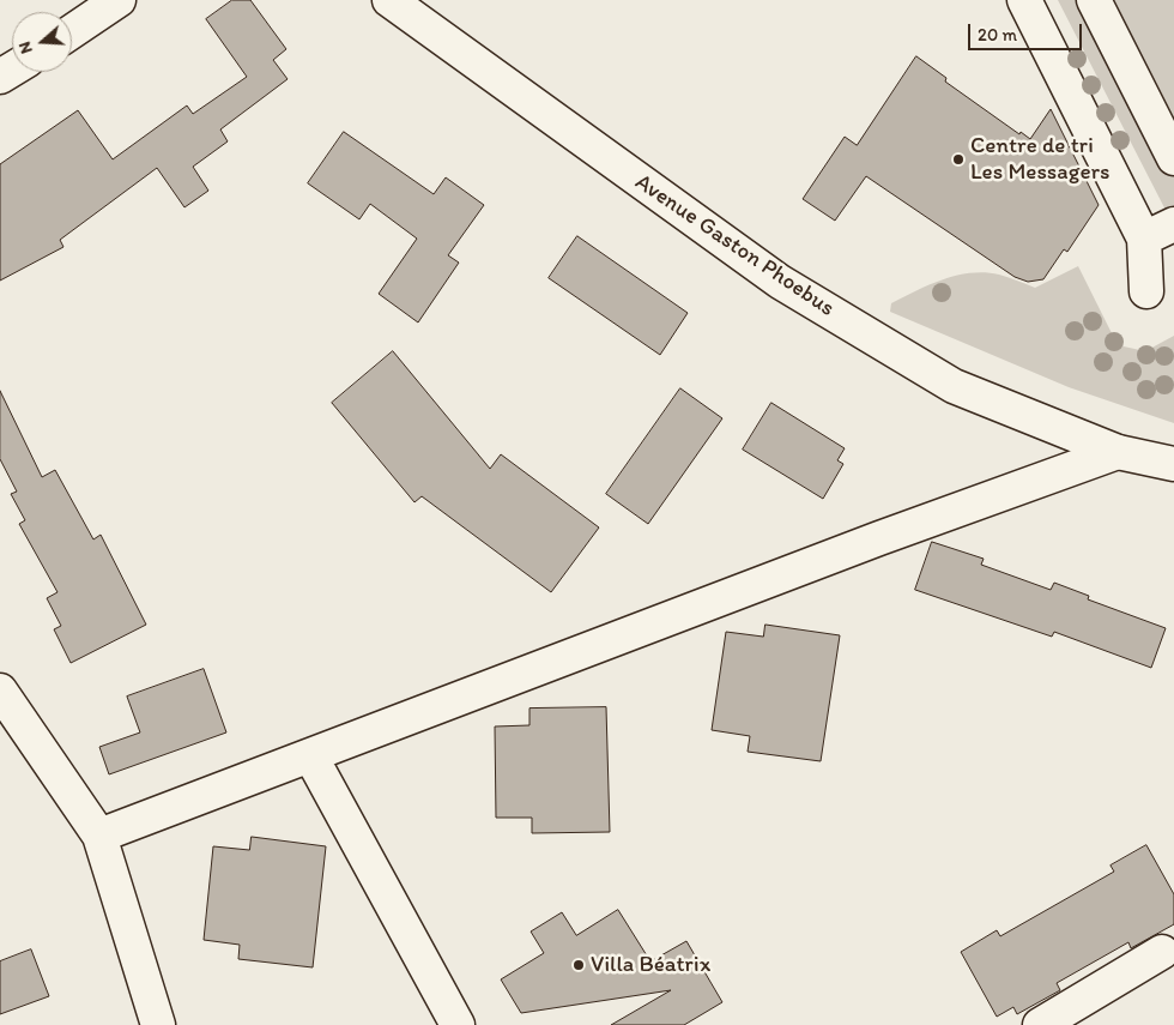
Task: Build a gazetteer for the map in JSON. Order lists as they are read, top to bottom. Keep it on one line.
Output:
{"streets":{"street":["Avenue Gaston Phoebus"]},"places":["Centre de tri Les Messagers","Villa Béatrix"],"scale_bar":"20 m","north":"left"}
